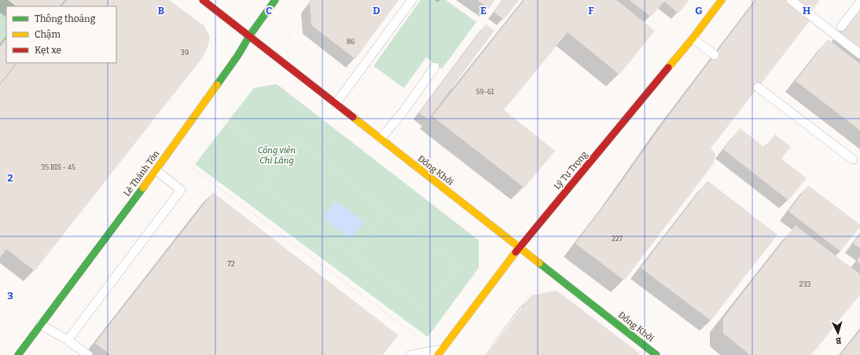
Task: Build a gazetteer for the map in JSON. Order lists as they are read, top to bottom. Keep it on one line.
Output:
{"streets":{"street":["Ðồng Khởi","Lý Tự Trọng","Lê Thánh Tôn"]},"crossings":[["Ðồng Khởi","Lý Tự Trọng"],["Ðồng Khởi","Lê Thánh Tôn"]],"parks":["Công viên Chi Lăng"],"house_numbers":["86","39","59-61","35 BIS - 45","227","72","233"],"legend":["Thông thoáng","Chậm","Kẹt xe"],"north":"bottom","grid":{"columns":["B","C","D","E","F","G","H"],"rows":["2","3"]}}
